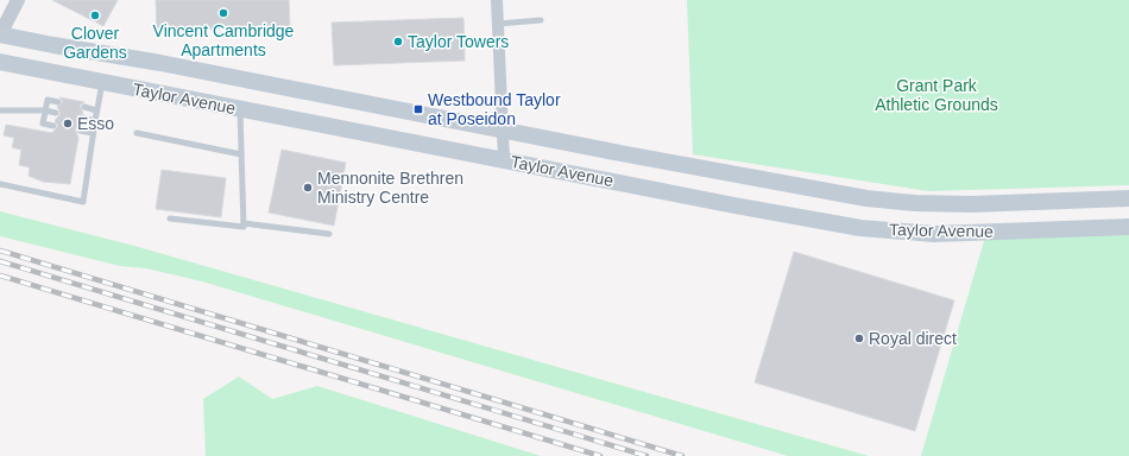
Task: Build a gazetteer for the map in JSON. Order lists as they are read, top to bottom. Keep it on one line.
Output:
{"streets":{"main road":["Taylor Avenue"]},"parks":["Grant Park Athletic Grounds"],"places":{"other":["Vincent Cambridge Apartments","Clover Gardens","Taylor Towers","Esso","Mennonite Brethren Ministry Centre","Royal direct"],"transit":["Westbound Taylor at Poseidon"]}}
